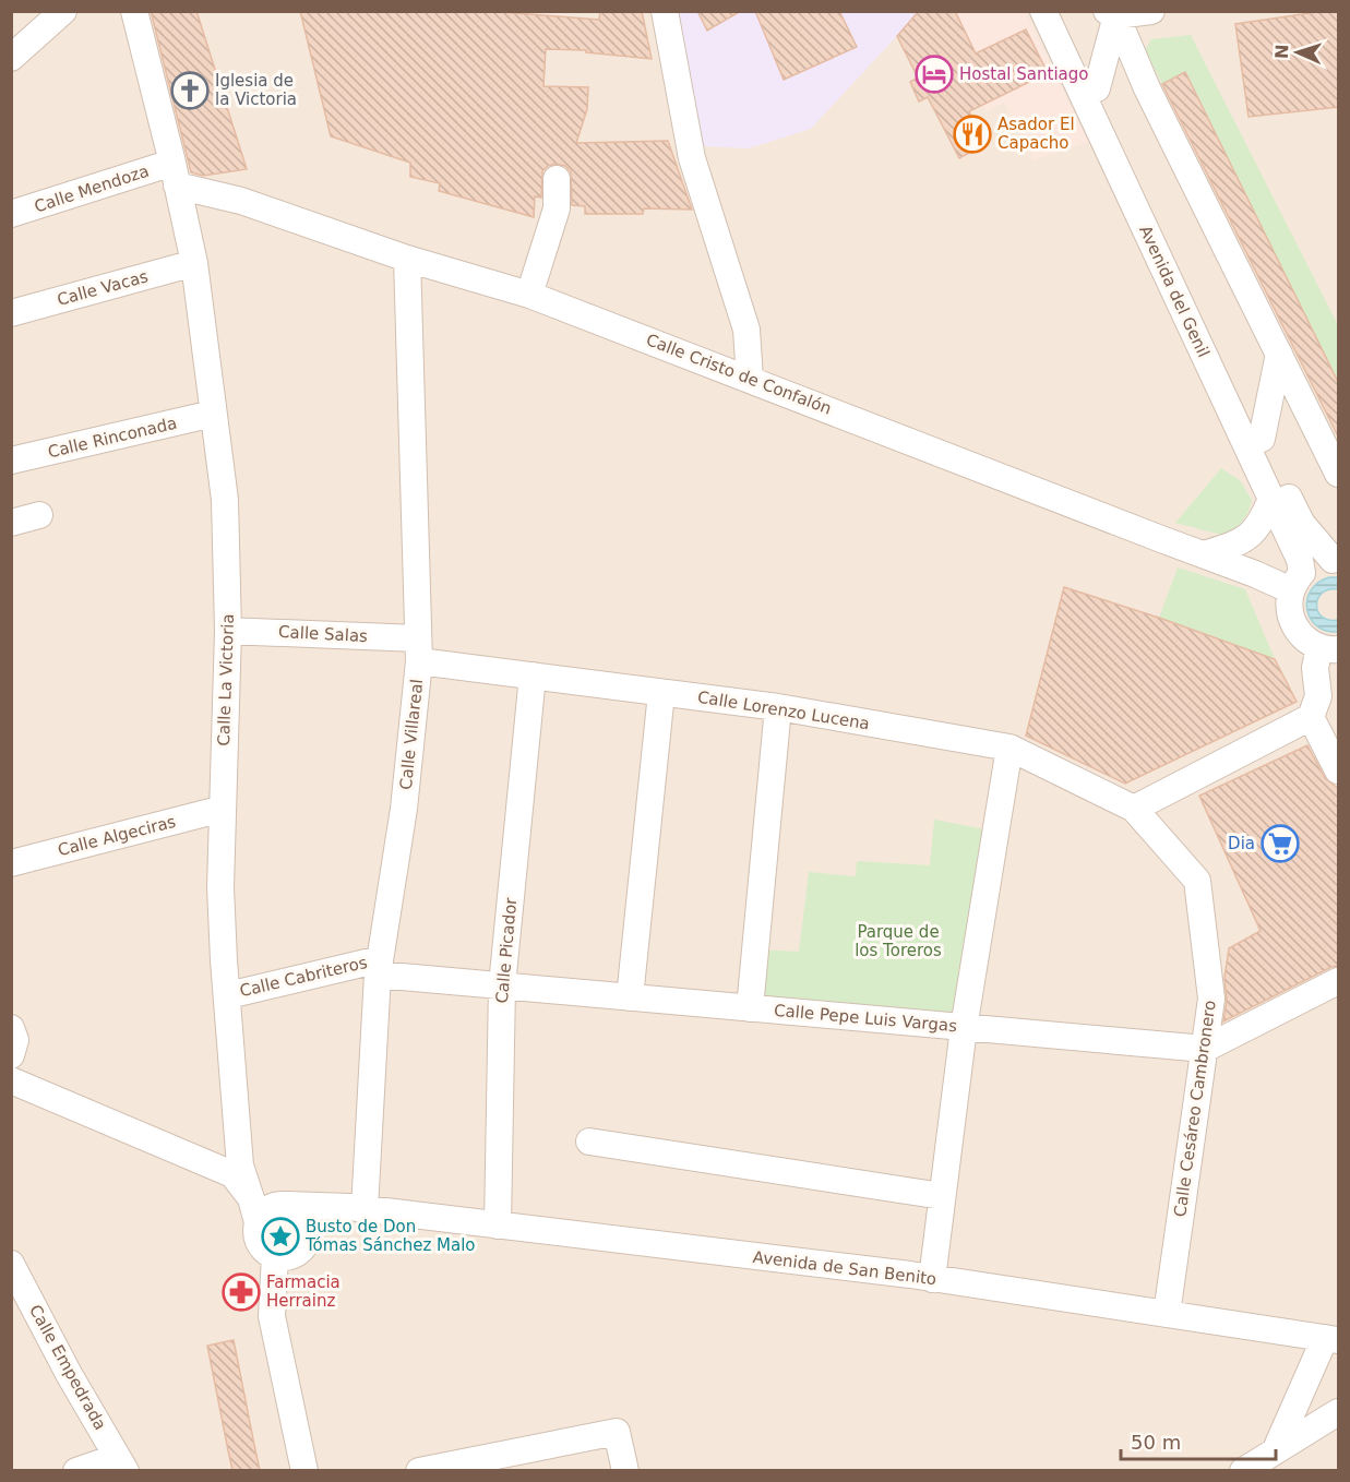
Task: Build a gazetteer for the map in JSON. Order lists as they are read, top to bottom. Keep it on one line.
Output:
{"streets":{"street":["Calle Mendoza","Calle Vacas","Avenida del Genil","Calle Cristo de Confalón","Calle Rinconada","Calle Salas","Calle La Victoria","Calle Lorenzo Lucena","Calle Villareal","Calle Algeciras","Calle Picador","Calle Cabriteros","Calle Pepe Luis Vargas","Calle Cesáreo Cambronero","Avenida de San Benito","Calle Empedrada"]},"crossings":[["Calle Mendoza","Calle Cristo de Confalón"],["Calle Mendoza","Calle La Victoria"],["Calle Vacas","Calle La Victoria"],["Avenida del Genil","Calle Cristo de Confalón"],["Calle Cristo de Confalón","Calle La Victoria"],["Calle Cristo de Confalón","Calle Villareal"],["Calle Rinconada","Calle La Victoria"],["Calle Salas","Calle La Victoria"],["Calle Salas","Calle Lorenzo Lucena"],["Calle Salas","Calle Villareal"],["Calle La Victoria","Calle Algeciras"],["Calle La Victoria","Calle Cabriteros"],["Calle La Victoria","Avenida de San Benito"],["Calle Lorenzo Lucena","Calle Villareal"],["Calle Lorenzo Lucena","Calle Picador"],["Calle Lorenzo Lucena","Calle Cesáreo Cambronero"],["Calle Villareal","Calle Cabriteros"],["Calle Villareal","Calle Pepe Luis Vargas"],["Calle Villareal","Avenida de San Benito"],["Calle Picador","Calle Pepe Luis Vargas"],["Calle Picador","Avenida de San Benito"],["Calle Cabriteros","Calle Pepe Luis Vargas"],["Calle Pepe Luis Vargas","Calle Cesáreo Cambronero"],["Calle Cesáreo Cambronero","Avenida de San Benito"]],"parks":["Parque de los Toreros"],"places":{"hotel":["Hostal Santiago"],"church":["Iglesia de la Victoria"],"restaurant":["Asador El Capacho"],"supermarket":["Dia"],"place":["Busto de Don Tómas Sánchez Malo"],"pharmacy":["Farmacia Herrainz"]},"scale_bar":"50 m","north":"left"}
